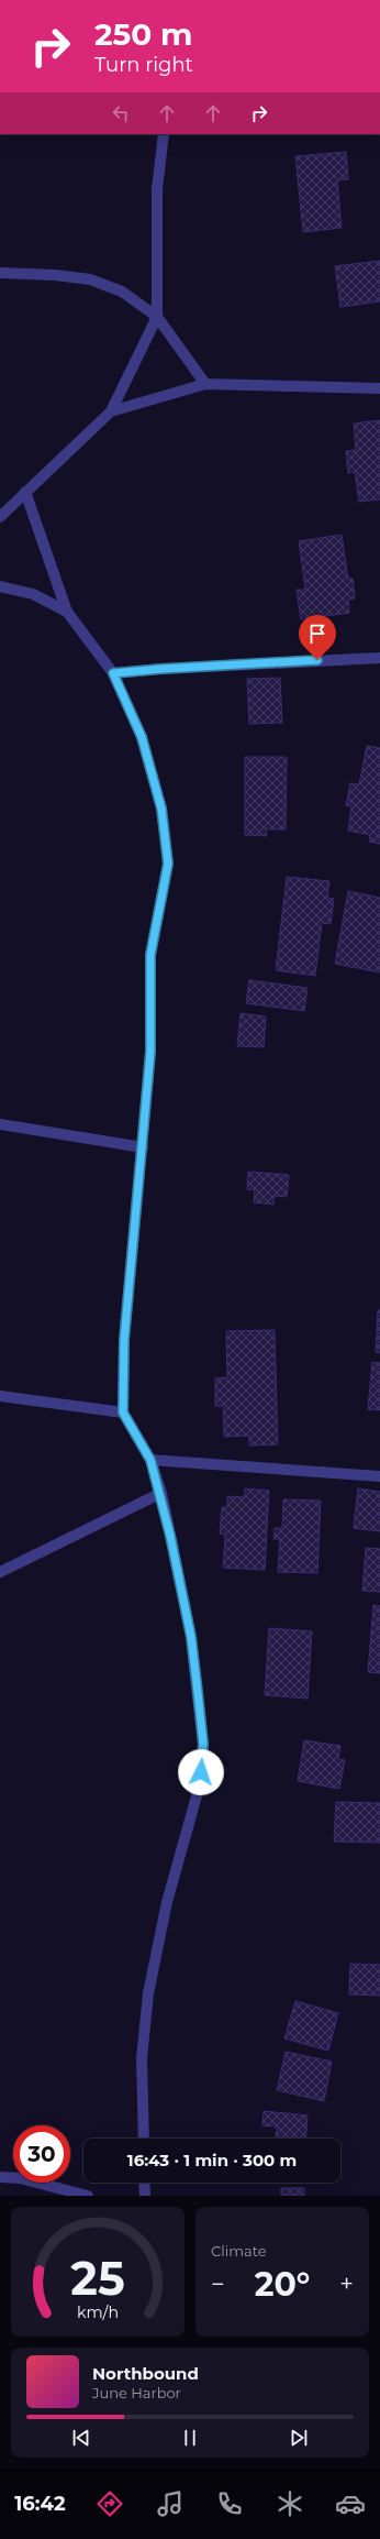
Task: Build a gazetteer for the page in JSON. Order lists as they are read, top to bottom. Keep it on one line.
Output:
{"page":{"turn":["250 m","Turn right"],"limit":"30","trip":"16:43 · 1 min · 300 m","tile":"Climate","heat":["−","20°","+"],"song":["Northbound","June Harbor"],"tabs":"16:42","gauge":["25","km/h"]}}
